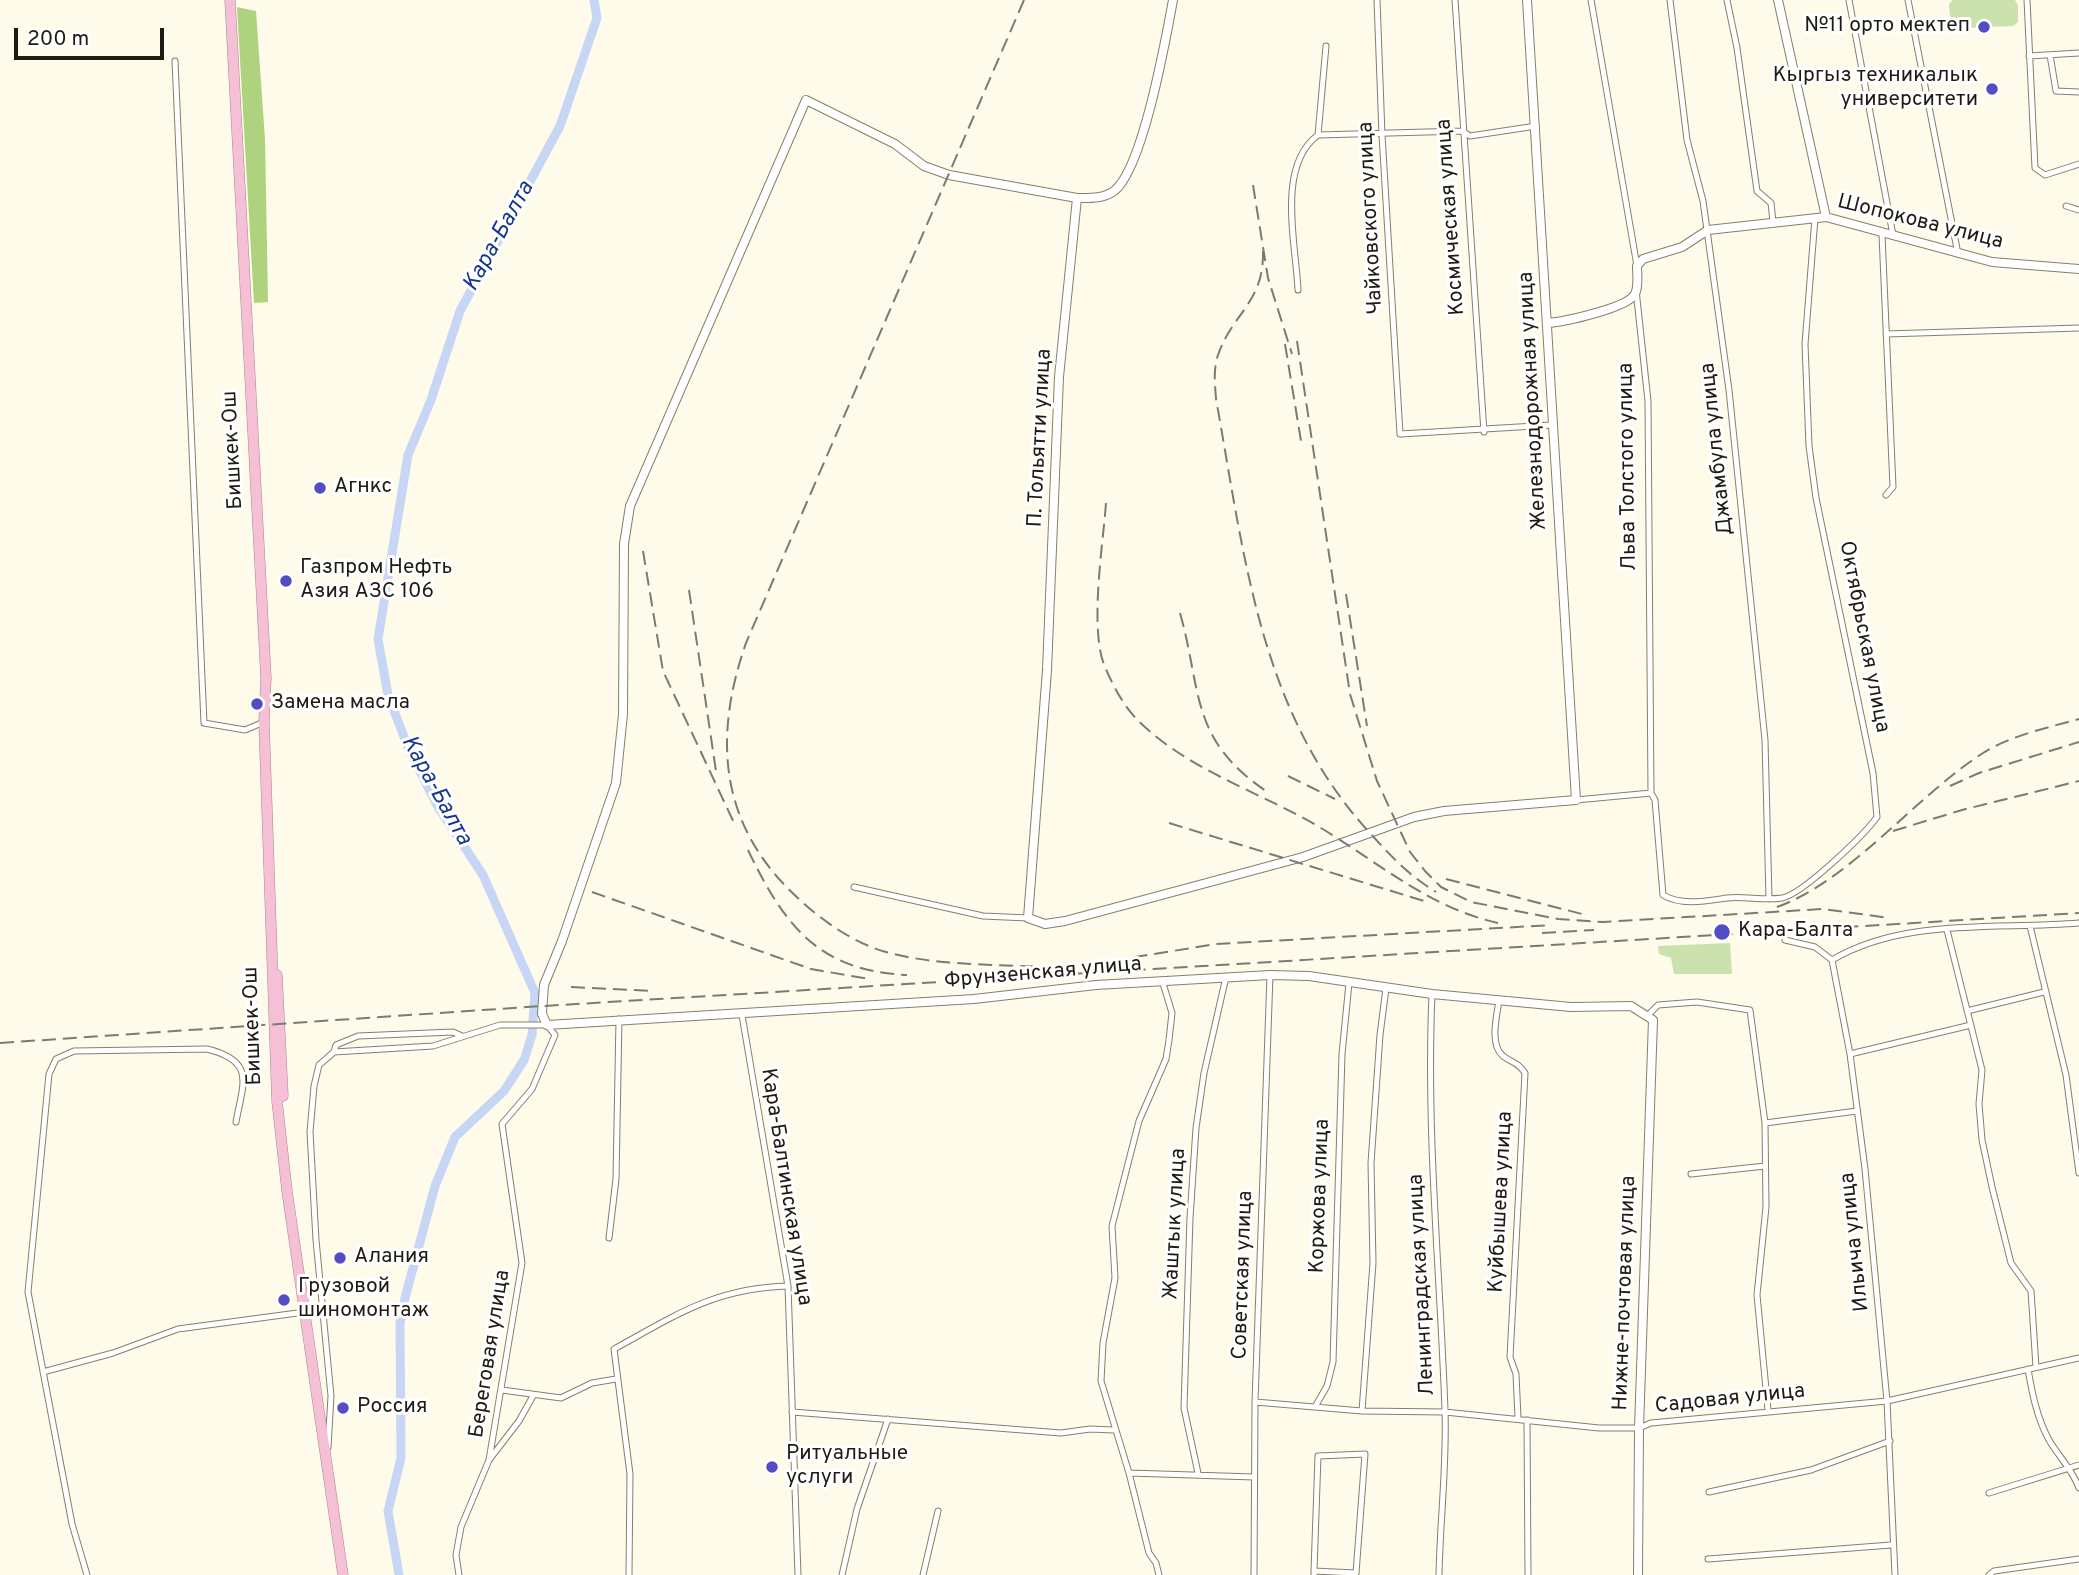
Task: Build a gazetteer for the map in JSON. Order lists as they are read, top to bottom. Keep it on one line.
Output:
{"streets":{"highway":["Бишкек-Ош"],"street":["Космическая улица","Чайковского улица","Шопокова улица","Железнодорожная улица","П. Тольятти улица","Джамбула улица","Льва Толстого улица","Октябрьская улица","Фрунзенская улица","Кара-Балтинская улица","Коржова улица","Куйбышева улица","Жаштык улица","Ильича улица","Советская улица","Ленинградская улица","Нижне-почтовая улица","Береговая улица","Садовая улица"]},"crossings":[["Космическая улица","Чайковского улица"],["Шопокова улица","Джамбула улица"],["Шопокова улица","Льва Толстого улица"],["Шопокова улица","Октябрьская улица"],["Джамбула улица","Октябрьская улица"],["Льва Толстого улица","Октябрьская улица"],["Фрунзенская улица","Кара-Балтинская улица"],["Фрунзенская улица","Коржова улица"],["Фрунзенская улица","Куйбышева улица"],["Фрунзенская улица","Жаштык улица"],["Фрунзенская улица","Советская улица"],["Фрунзенская улица","Ленинградская улица"],["Фрунзенская улица","Нижне-почтовая улица"],["Фрунзенская улица","Береговая улица"],["Коржова улица","Садовая улица"],["Куйбышева улица","Садовая улица"],["Ильича улица","Садовая улица"],["Советская улица","Садовая улица"],["Ленинградская улица","Садовая улица"],["Нижне-почтовая улица","Садовая улица"]],"water":["Кара-Балта"],"places":["№11 орто мектеп","Кыргыз техникалык университети","Агнкс","Газпром Нефть Азия АЗС 106","Замена масла","Кара-Балта","Алания","Грузовой шиномонтаж","Россия","Ритуальные услуги"],"scale_bar":"200 m"}
